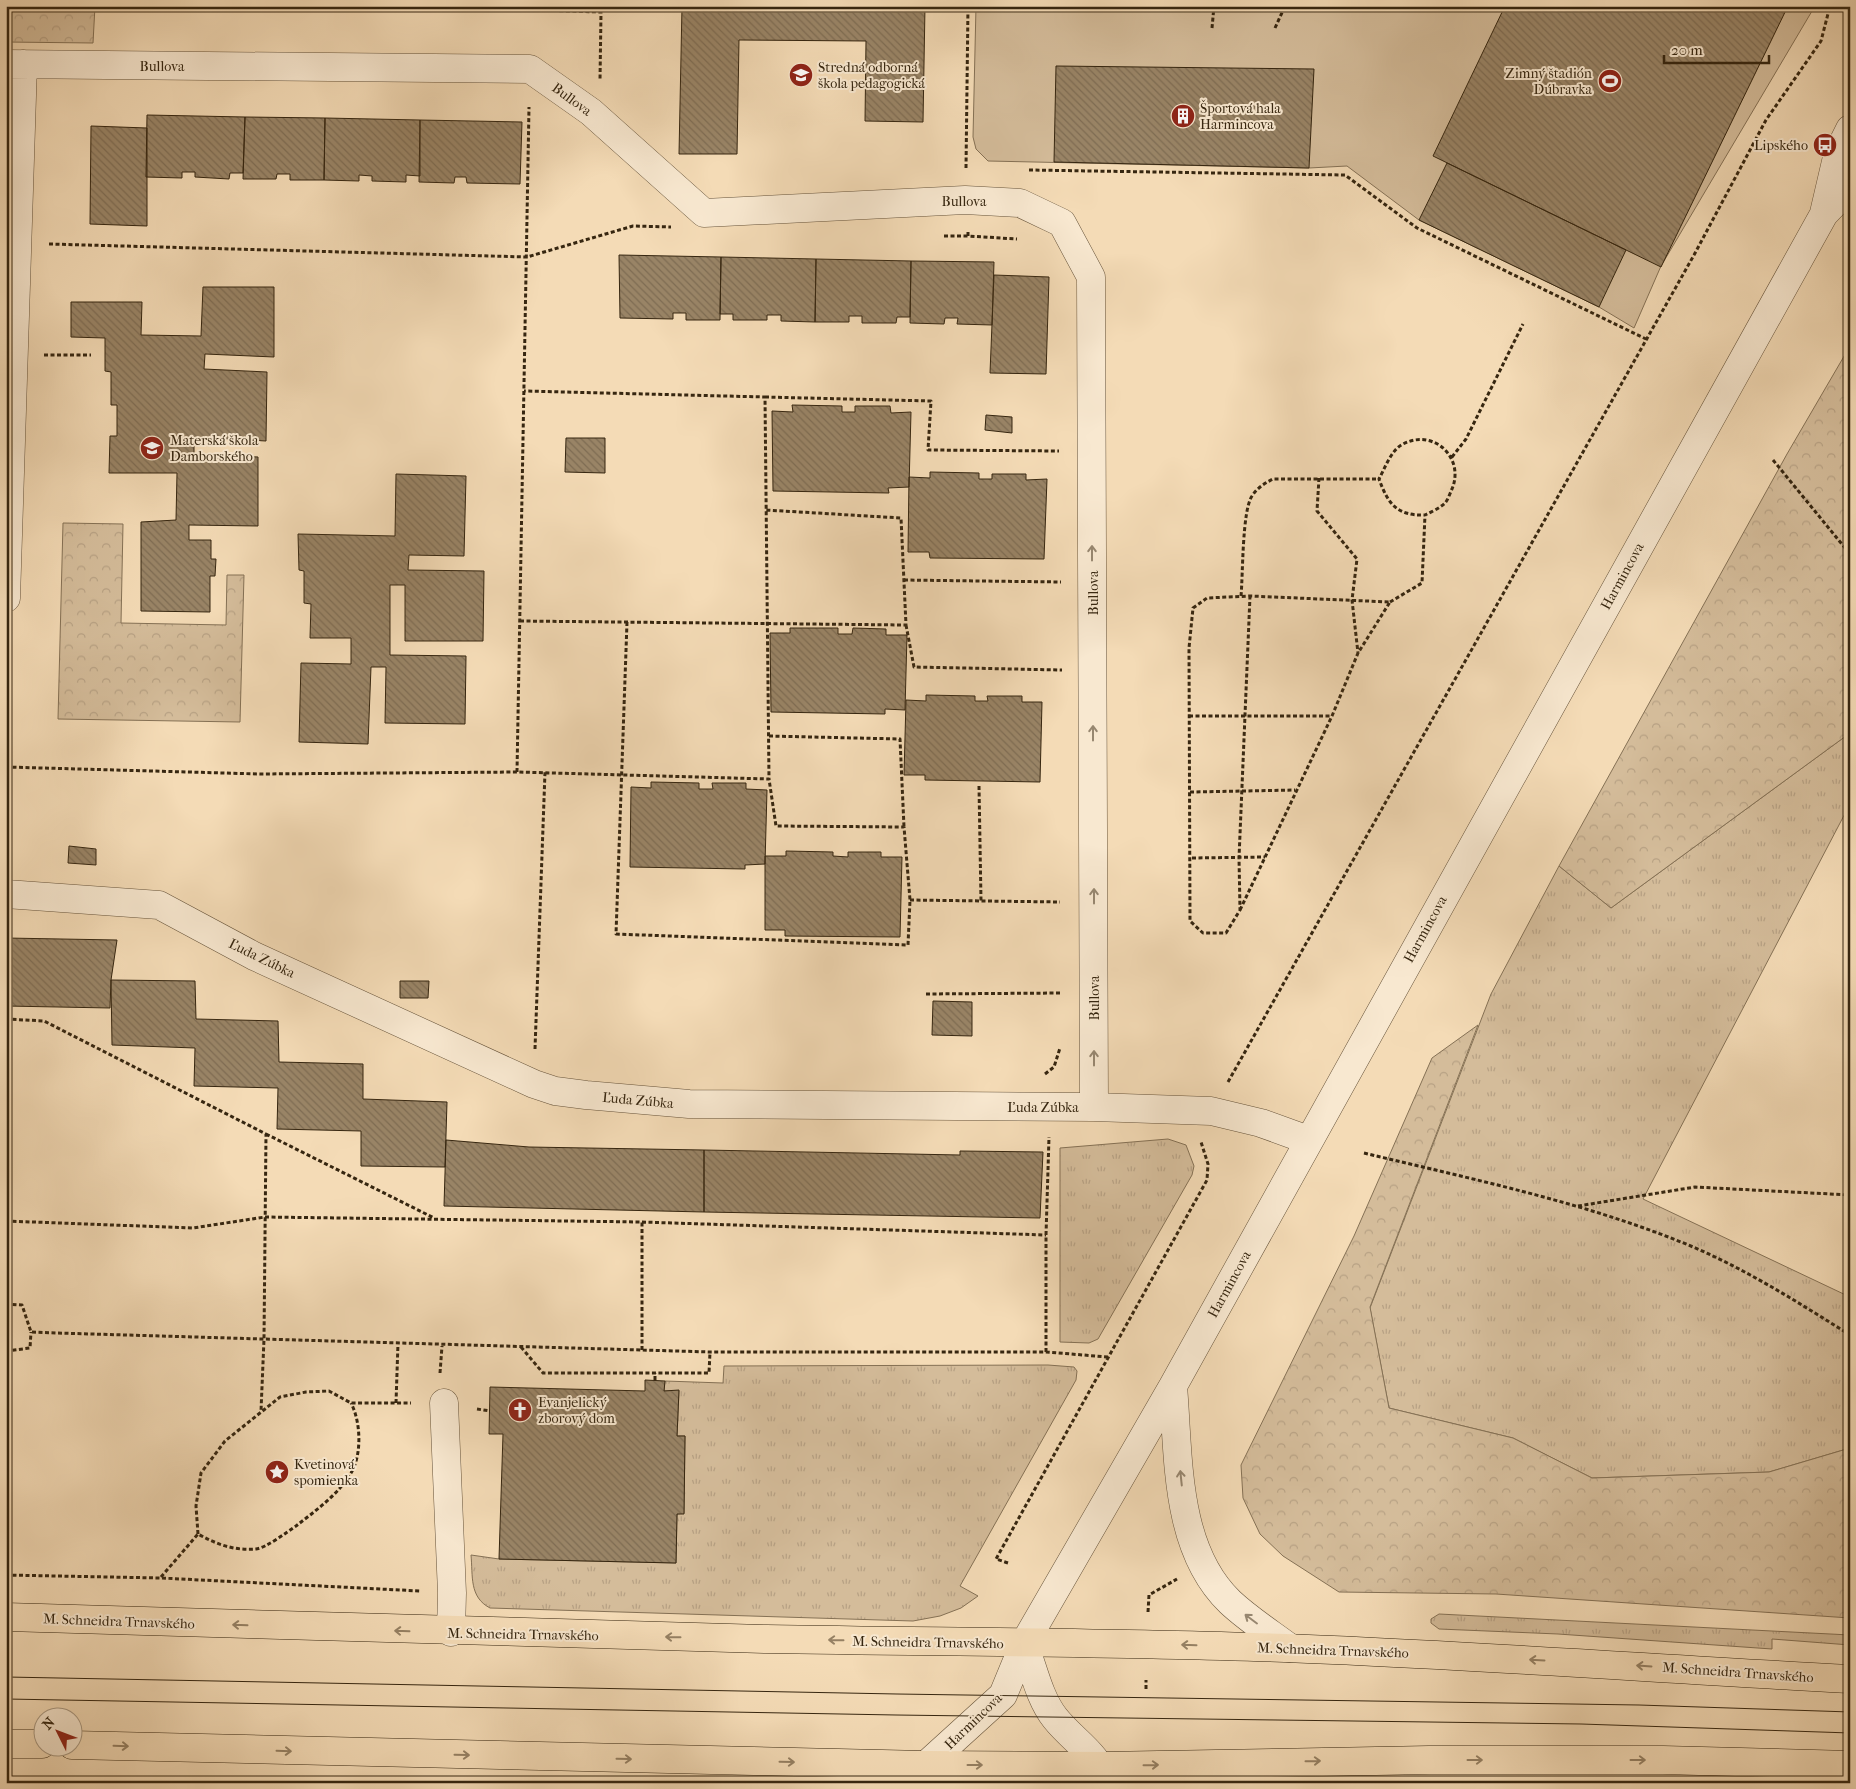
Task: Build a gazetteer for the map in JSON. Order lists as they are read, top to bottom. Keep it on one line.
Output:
{"streets":{"main road":["M. Schneidra Trnavského"],"street":["Bullova","Harmincova","Ľuda Zúbka"]},"crossings":[["Bullova","Ľuda Zúbka"],["Harmincova","Ľuda Zúbka"],["Harmincova","M. Schneidra Trnavského"]],"one_way":["Bullova"],"places":{"school or university":["Stredná odborná škola pedagogická","Materská škola Damborského"],"sports":["Zimný štadión Dúbravka"],"building":["Športová hala Harmincova"],"bus stop":["Lipského"],"church":["Evanjelický zborový dom"],"place":["Kvetinová spomienka"]},"scale_bar":"20 m","north":"top left"}
